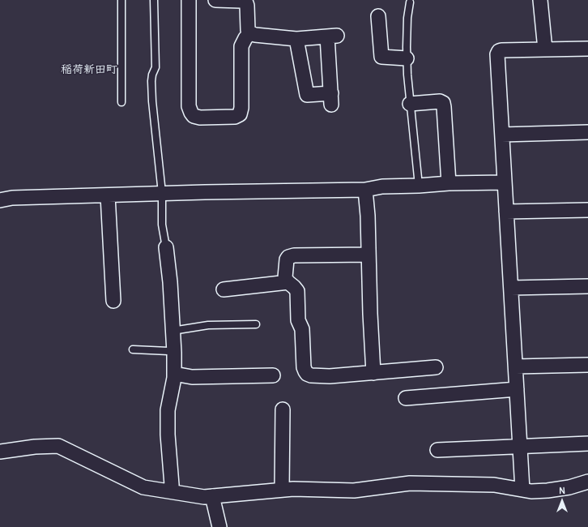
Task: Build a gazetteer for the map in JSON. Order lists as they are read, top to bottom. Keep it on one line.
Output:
{"districts":["稲荷新田町"],"north":"top"}
